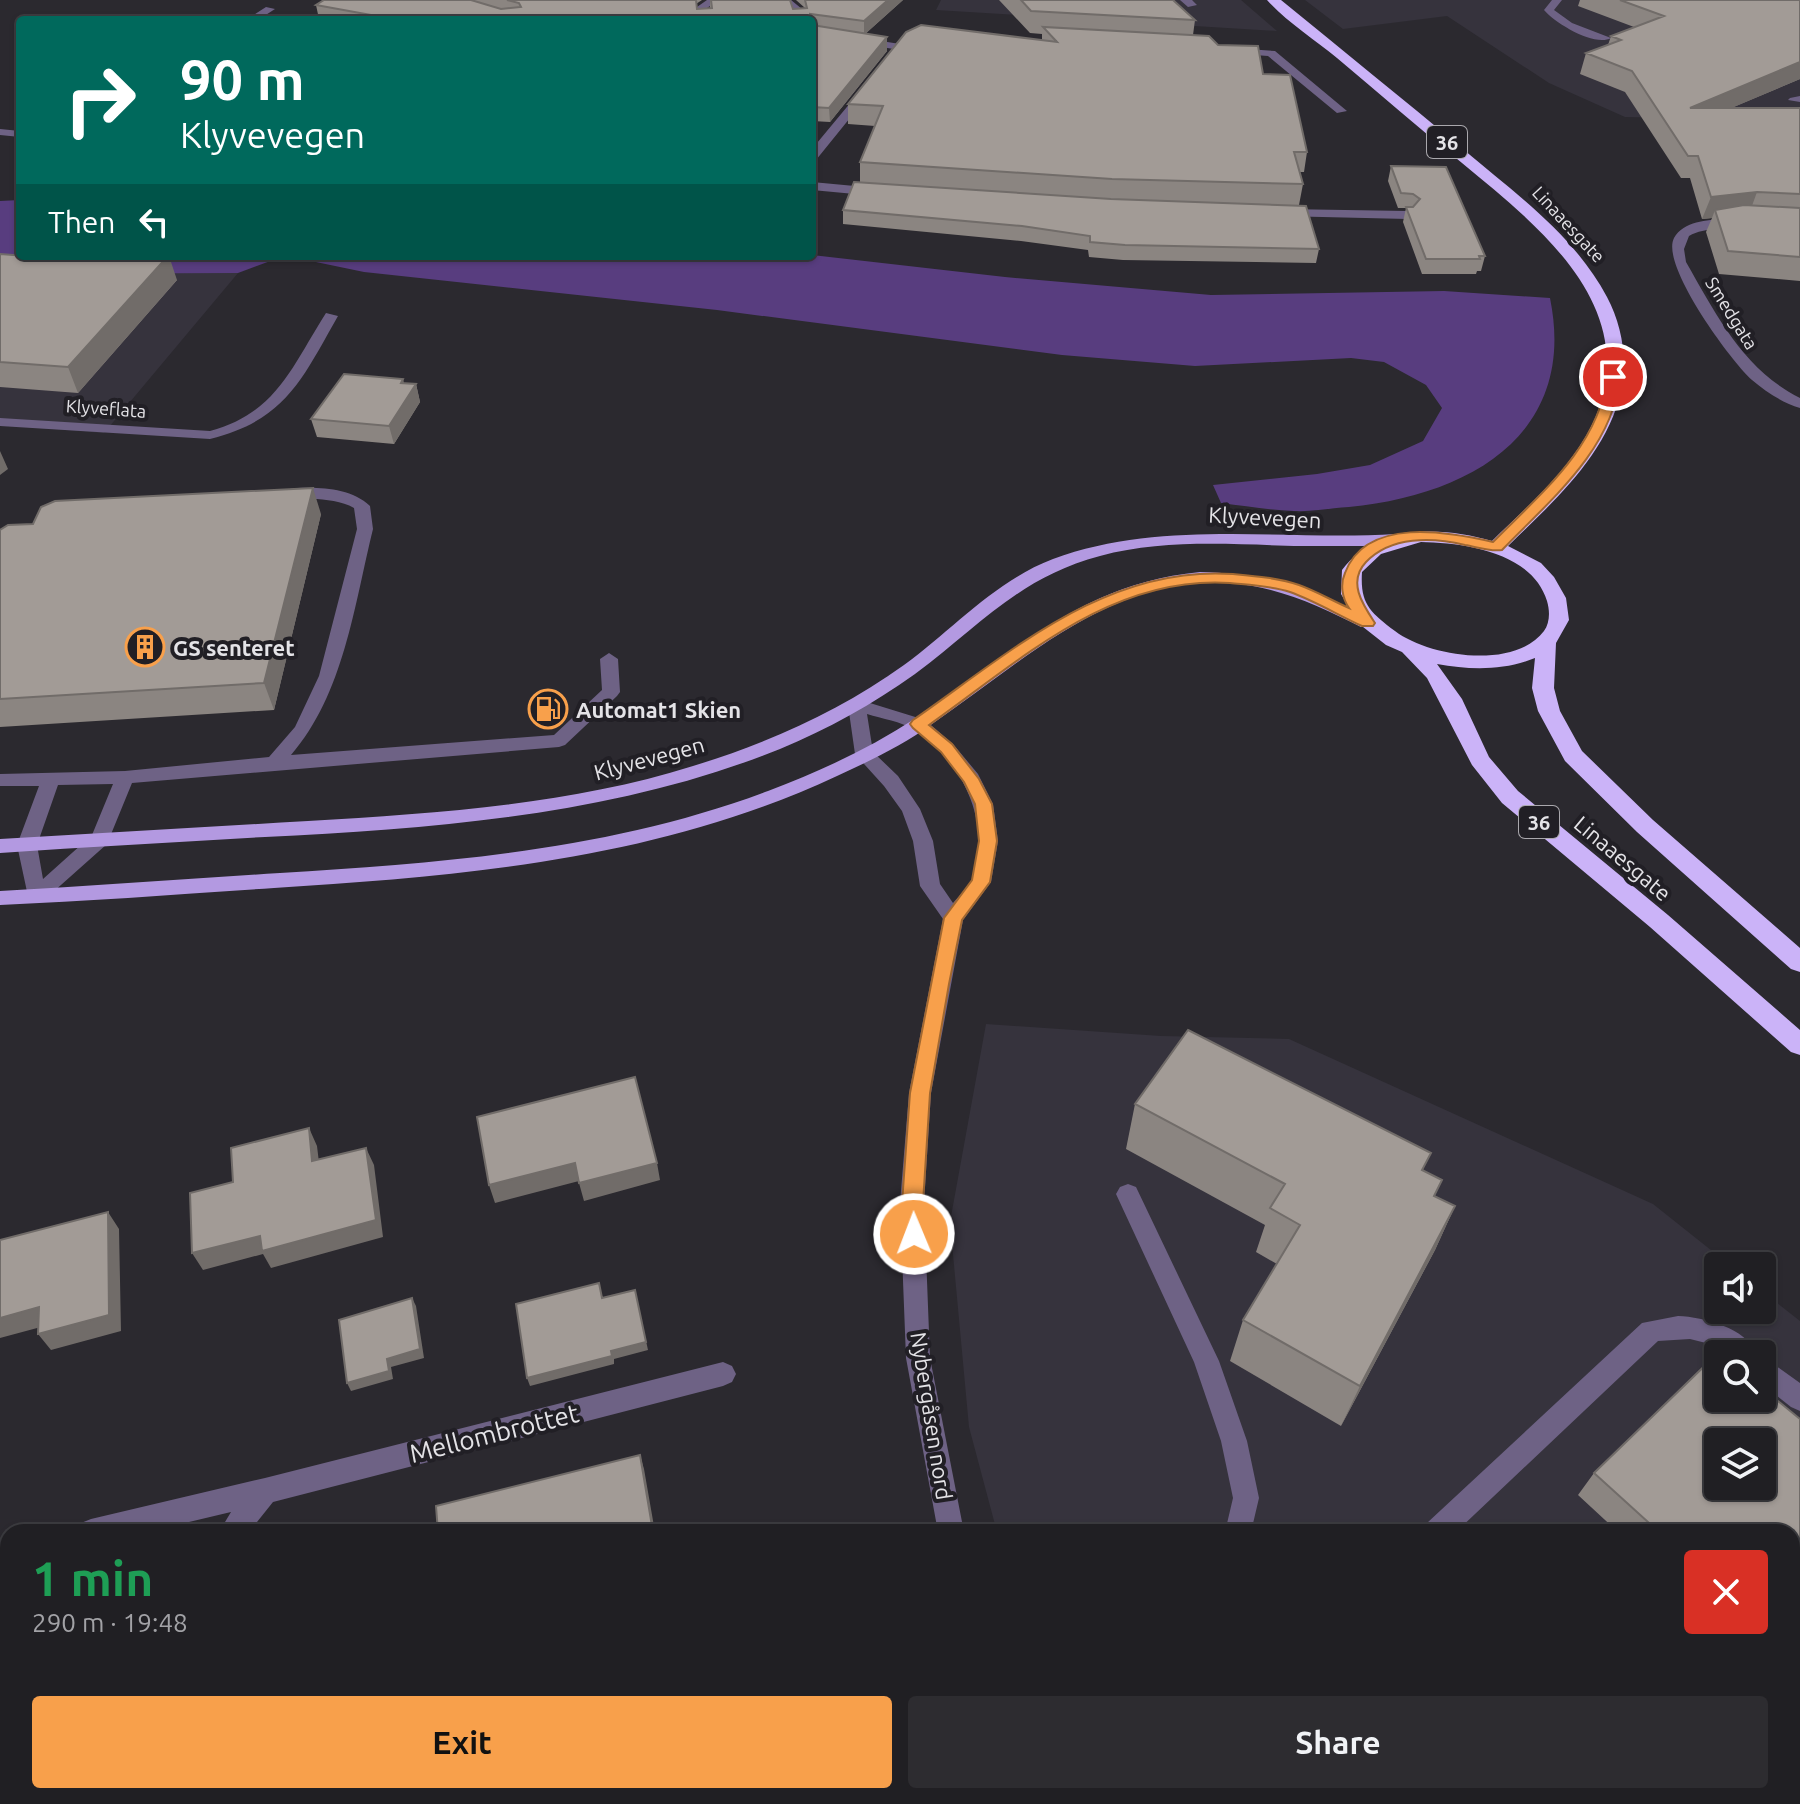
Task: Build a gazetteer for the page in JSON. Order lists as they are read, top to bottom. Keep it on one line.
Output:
{"streets":{"highway":["36","Linaaesgate"],"main road":["Klyvevegen"],"street":["Smedgata","Klyveflata","Nybergåsen nord","Mellombrottet"]},"crossings":[["Linaaesgate","Klyvevegen"],["Klyvevegen","Nybergåsen nord"]],"places":{"building":["GS senteret"],"fuel station":["Automat1 Skien"]},"page":{"turn":["90 m","Klyvevegen"],"then":"Then","heading":["1 min","290 m · 19:48"],"buttons":["Exit","Share"]}}
